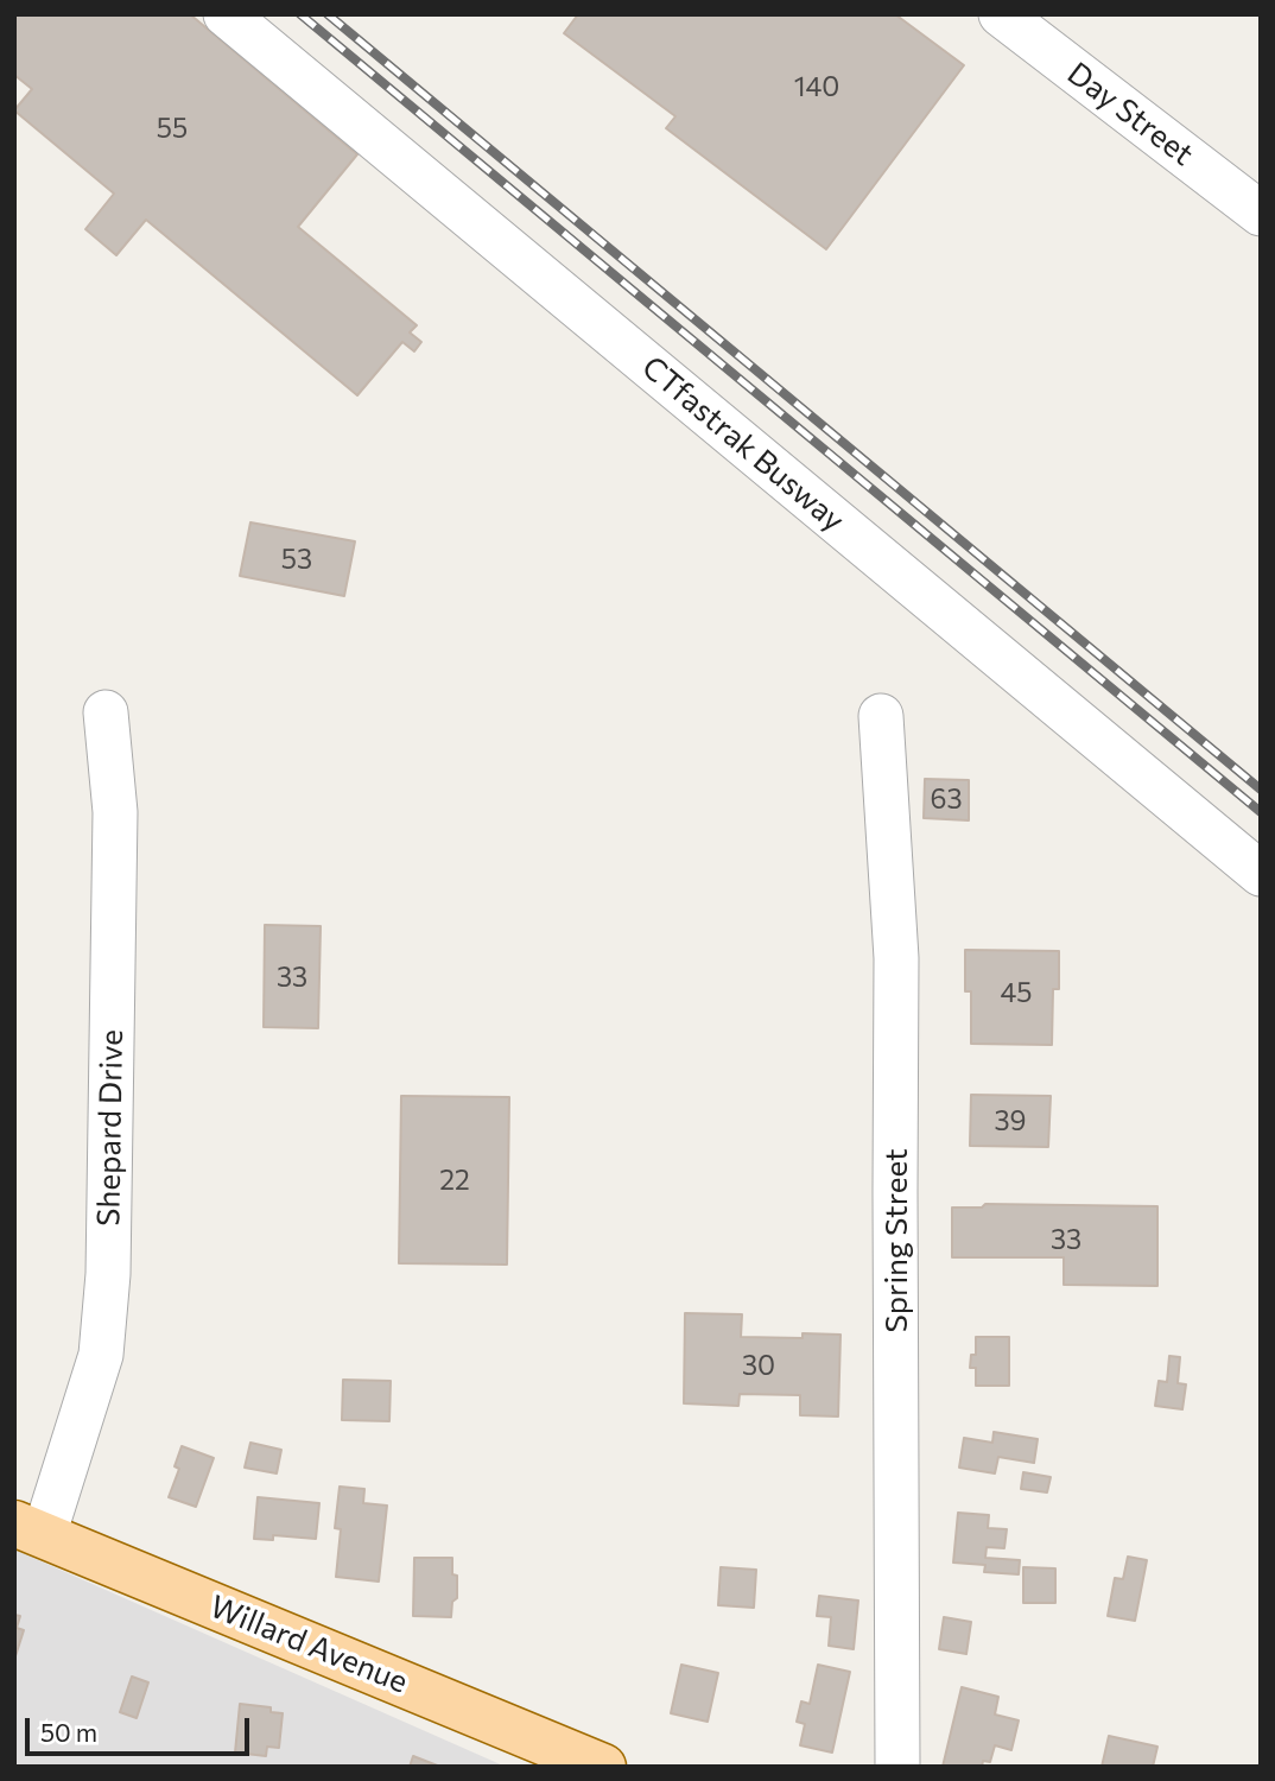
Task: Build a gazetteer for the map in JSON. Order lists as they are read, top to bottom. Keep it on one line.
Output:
{"streets":{"main road":["Willard Avenue"],"street":["Day Street","CTfastrak Busway","Shepard Drive","Spring Street"]},"crossings":[["Shepard Drive","Willard Avenue"]],"house_numbers":["140","55","53","63","33","45","39","22","33","30"],"scale_bar":"50 m"}
